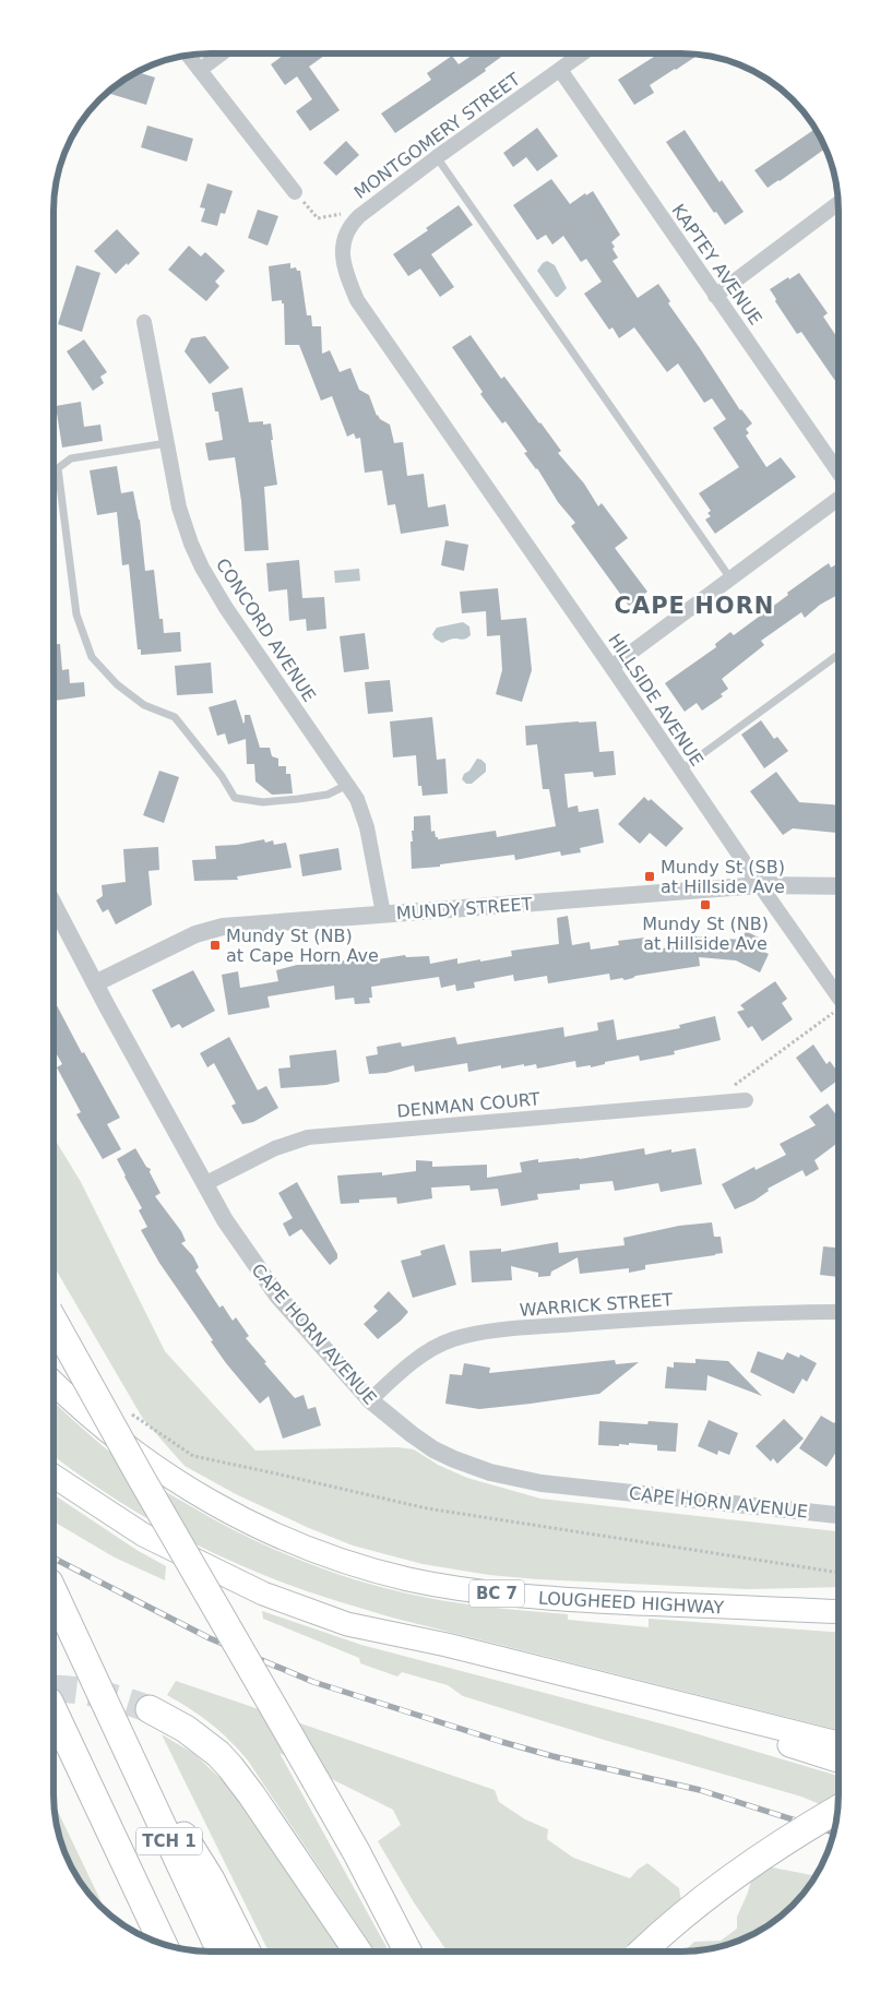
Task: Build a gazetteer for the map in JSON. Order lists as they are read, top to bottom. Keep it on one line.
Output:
{"streets":{"highway":["TCH 1"],"main road":["BC 7","LOUGHEED HIGHWAY"],"street":["MONTGOMERY STREET","KAPTEY AVENUE","CONCORD AVENUE","HILLSIDE AVENUE","MUNDY STREET","DENMAN COURT","WARRICK STREET","CAPE HORN AVENUE"]},"crossings":[["MONTGOMERY STREET","KAPTEY AVENUE"],["MONTGOMERY STREET","HILLSIDE AVENUE"],["CONCORD AVENUE","MUNDY STREET"],["HILLSIDE AVENUE","MUNDY STREET"],["MUNDY STREET","CAPE HORN AVENUE"],["DENMAN COURT","CAPE HORN AVENUE"],["WARRICK STREET","CAPE HORN AVENUE"]],"districts":["CAPE HORN"],"places":{"transit":["Mundy St (SB) at Hillside Ave","Mundy St (NB) at Hillside Ave","Mundy St (NB) at Cape Horn Ave"]}}
